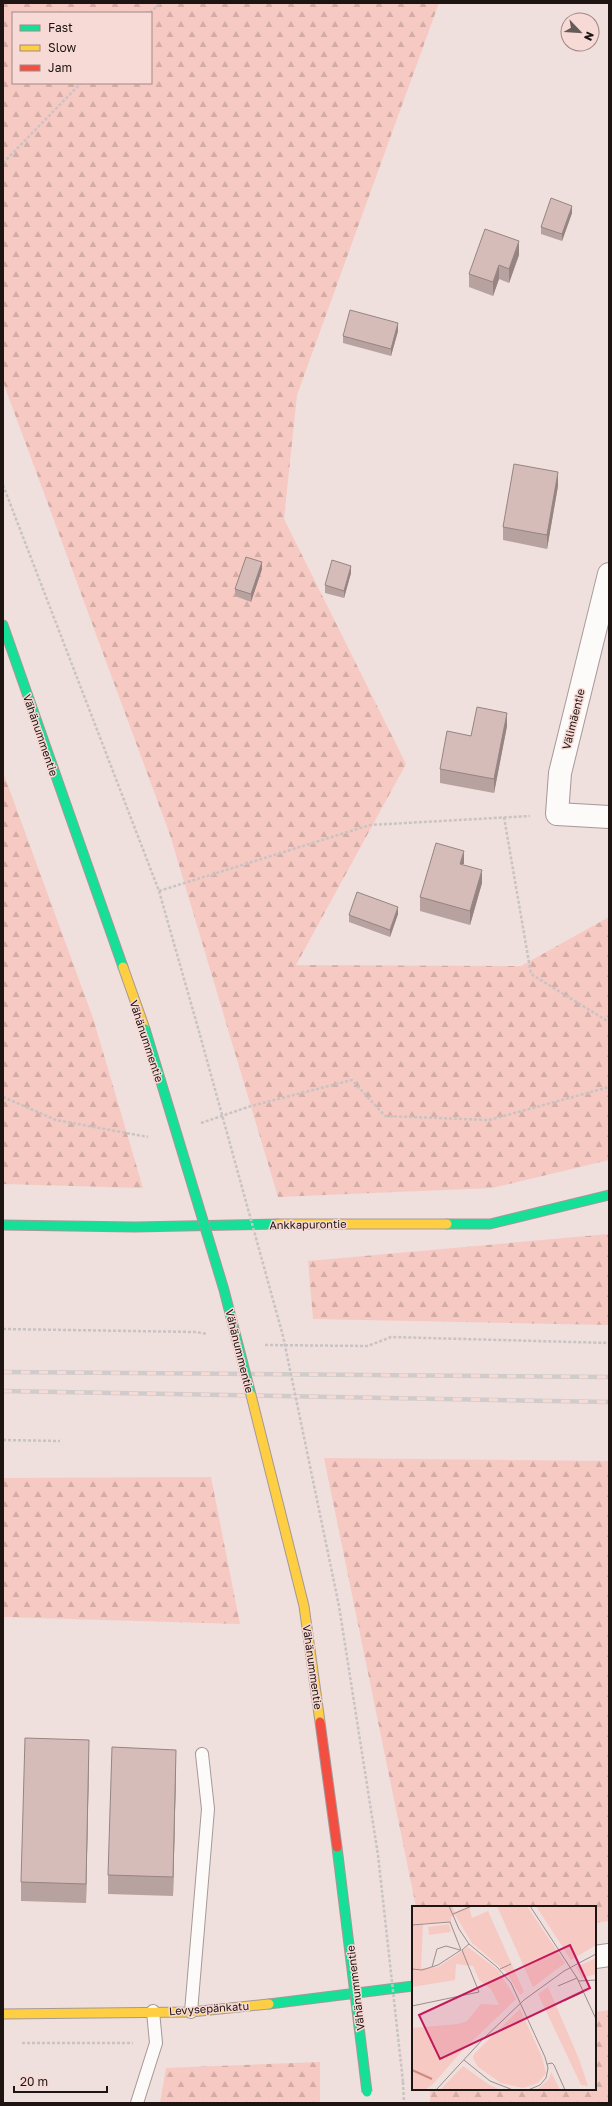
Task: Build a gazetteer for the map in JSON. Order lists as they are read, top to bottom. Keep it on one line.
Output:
{"streets":{"main road":["Vähänummentie","Ankkapurontie","Levysepänkatu"],"street":["Välimäentie"]},"legend":["Fast","Slow","Jam"],"scale_bar":"20 m","north":"bottom right"}
